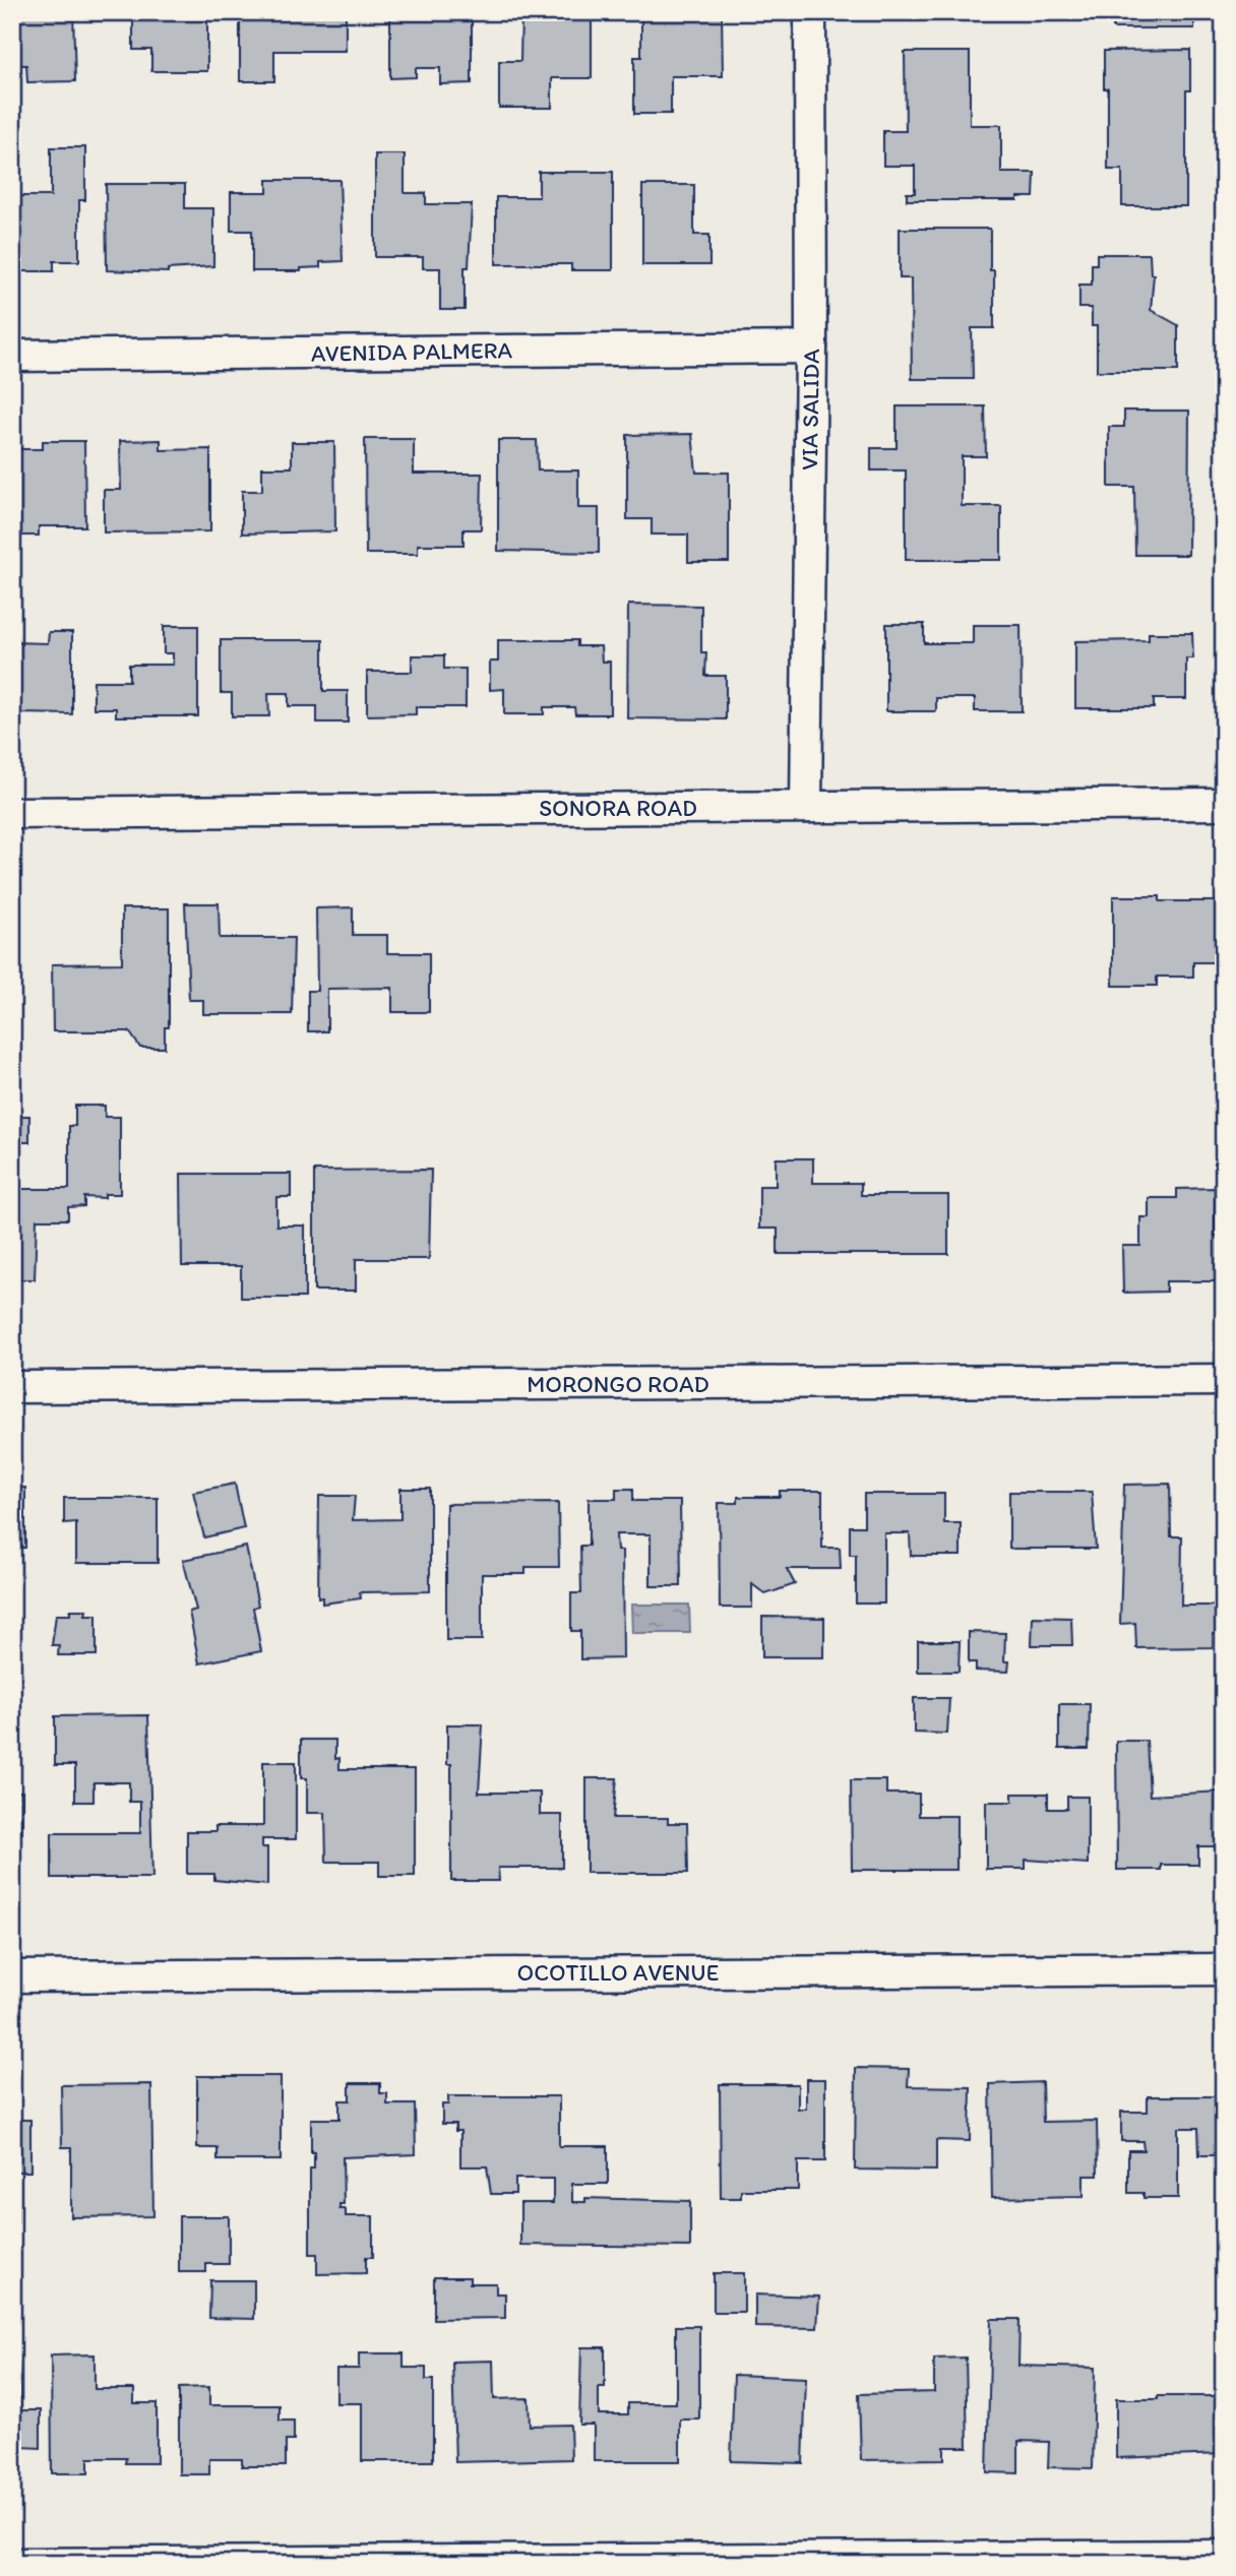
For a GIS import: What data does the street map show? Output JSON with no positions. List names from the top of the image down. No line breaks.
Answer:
{"streets":{"street":["AVENIDA PALMERA","VIA SALIDA","SONORA ROAD","MORONGO ROAD","OCOTILLO AVENUE"]},"crossings":[["AVENIDA PALMERA","VIA SALIDA"],["VIA SALIDA","SONORA ROAD"]]}
